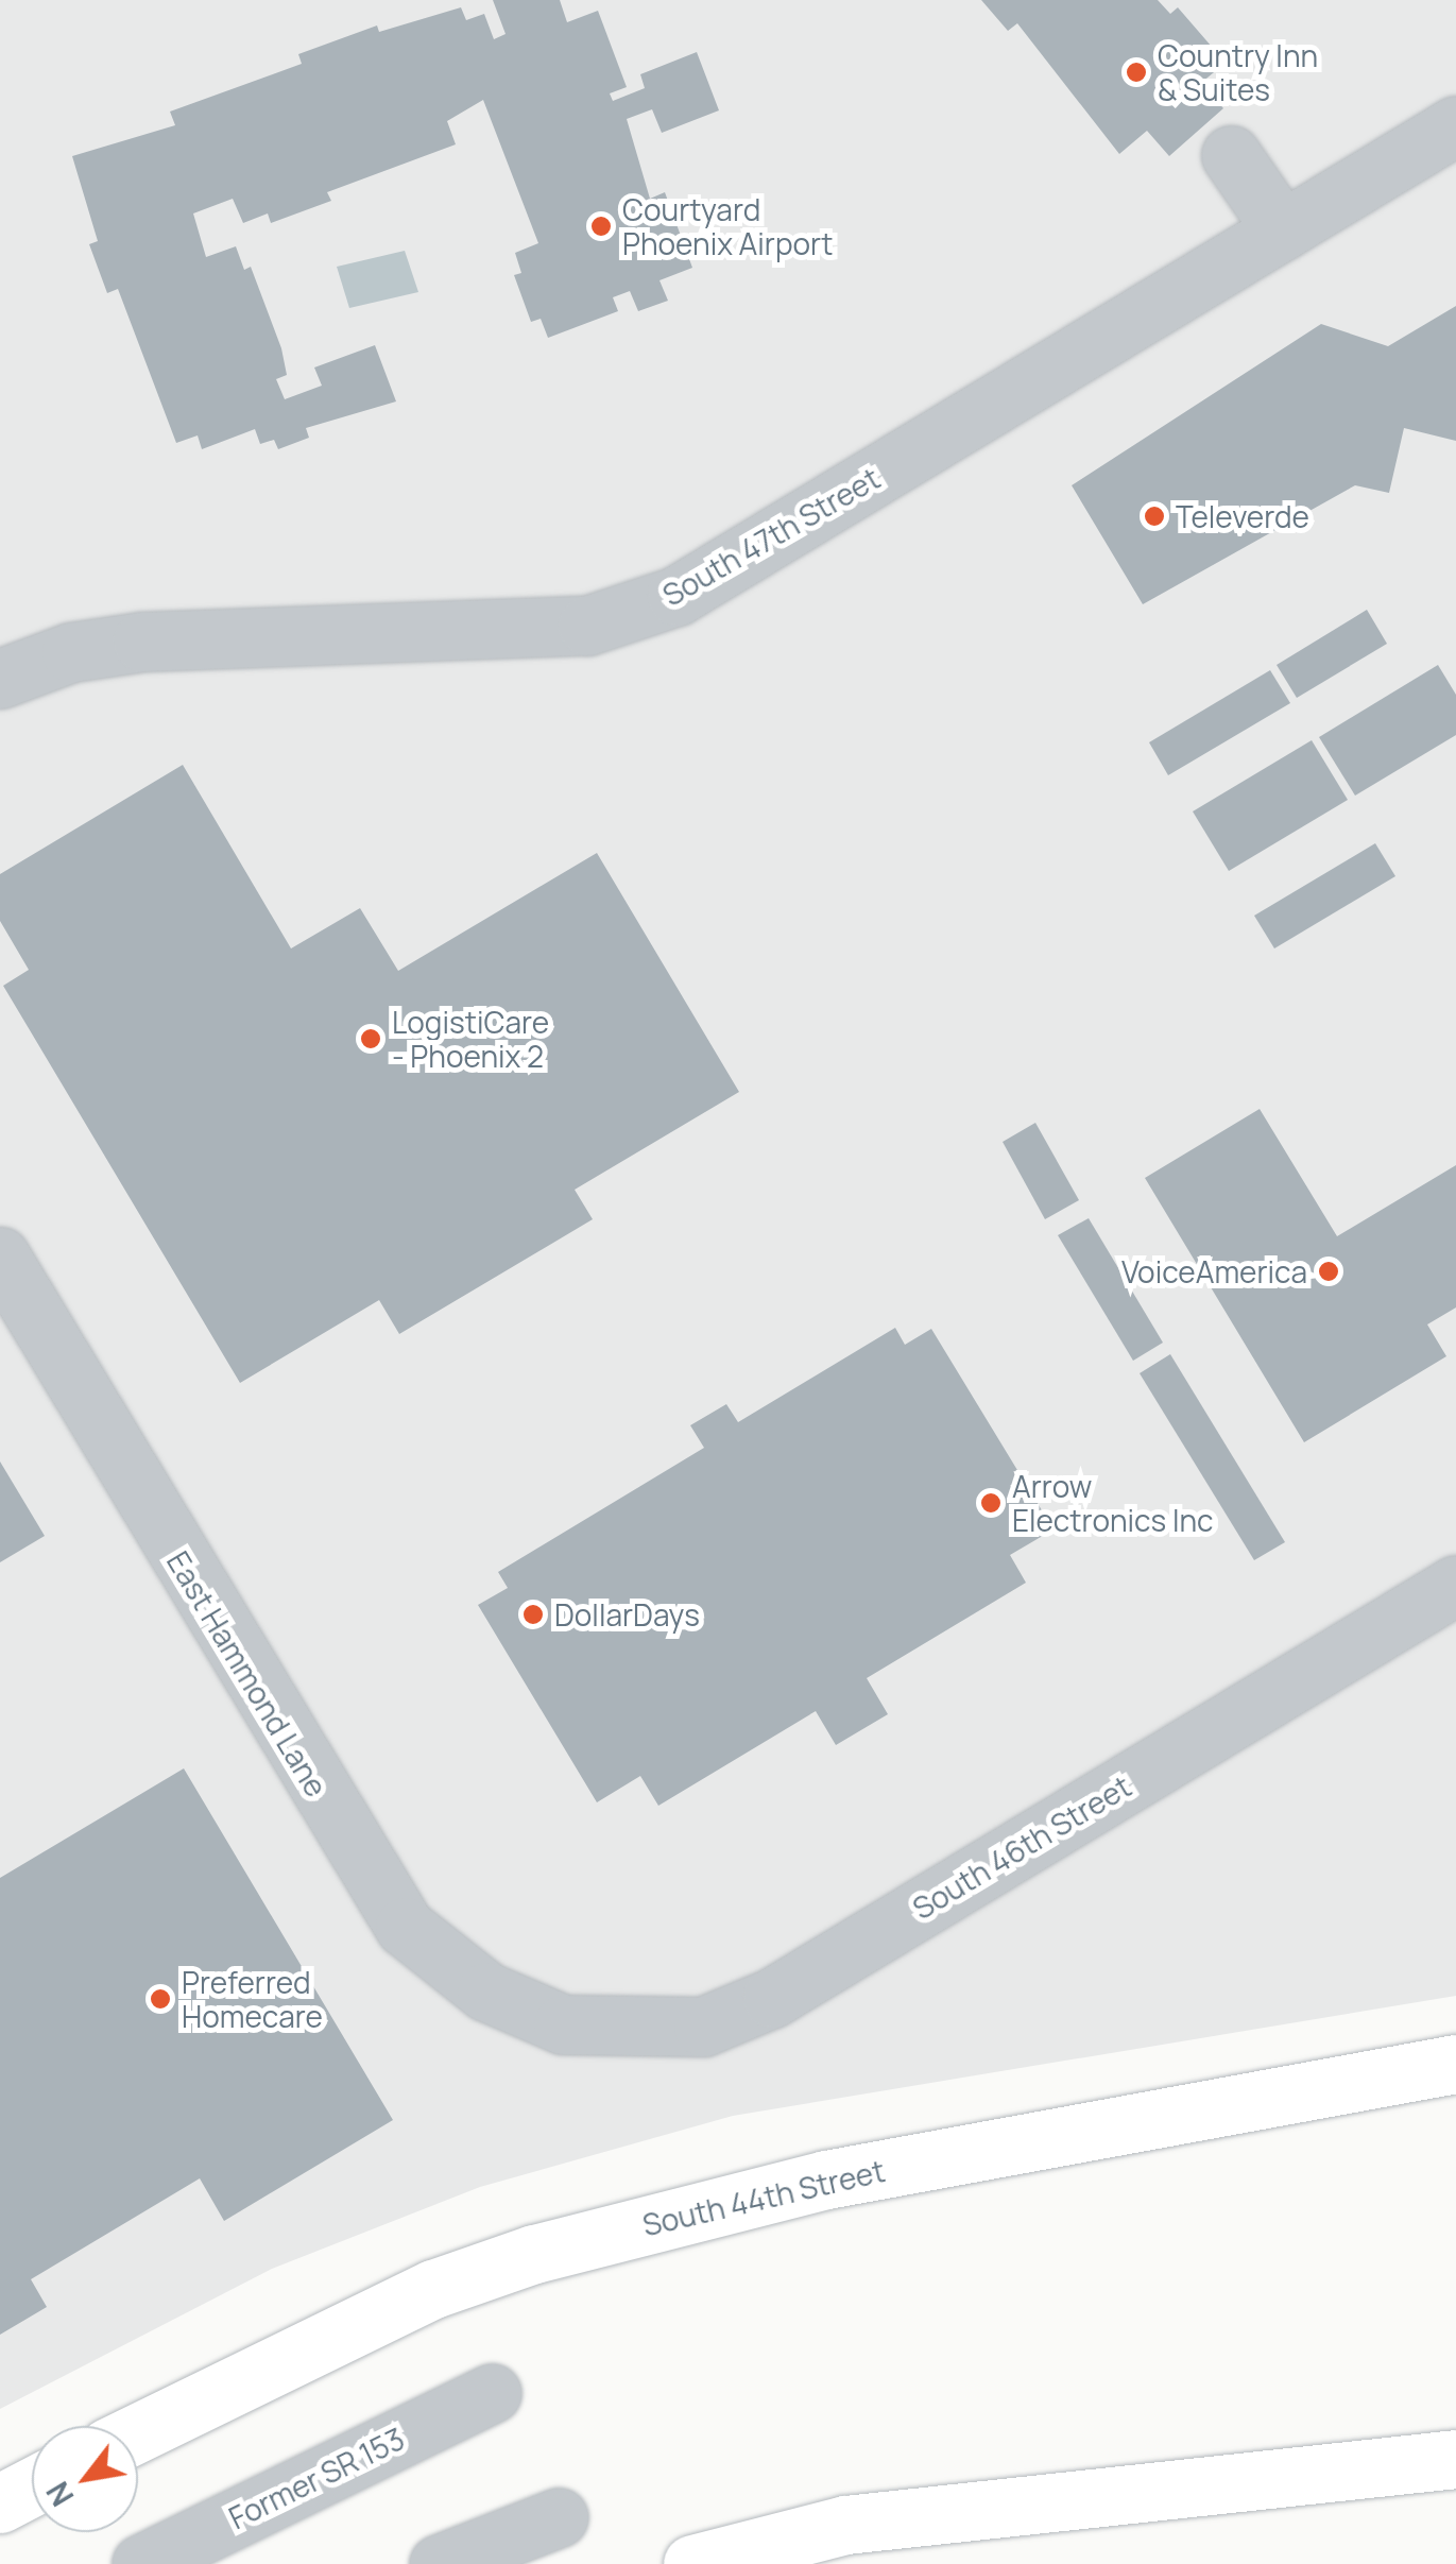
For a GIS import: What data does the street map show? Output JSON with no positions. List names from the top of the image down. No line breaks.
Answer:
{"streets":{"main road":["South 44th Street"],"street":["South 47th Street","East Hammond Lane","South 46th Street","Former SR 153"]},"crossings":[["East Hammond Lane","South 46th Street"]],"places":["Country Inn & Suites","Courtyard Phoenix Airport","Televerde","LogistiCare - Phoenix 2","VoiceAmerica","Arrow Electronics Inc","DollarDays","Preferred Homecare"],"north":"bottom left"}
